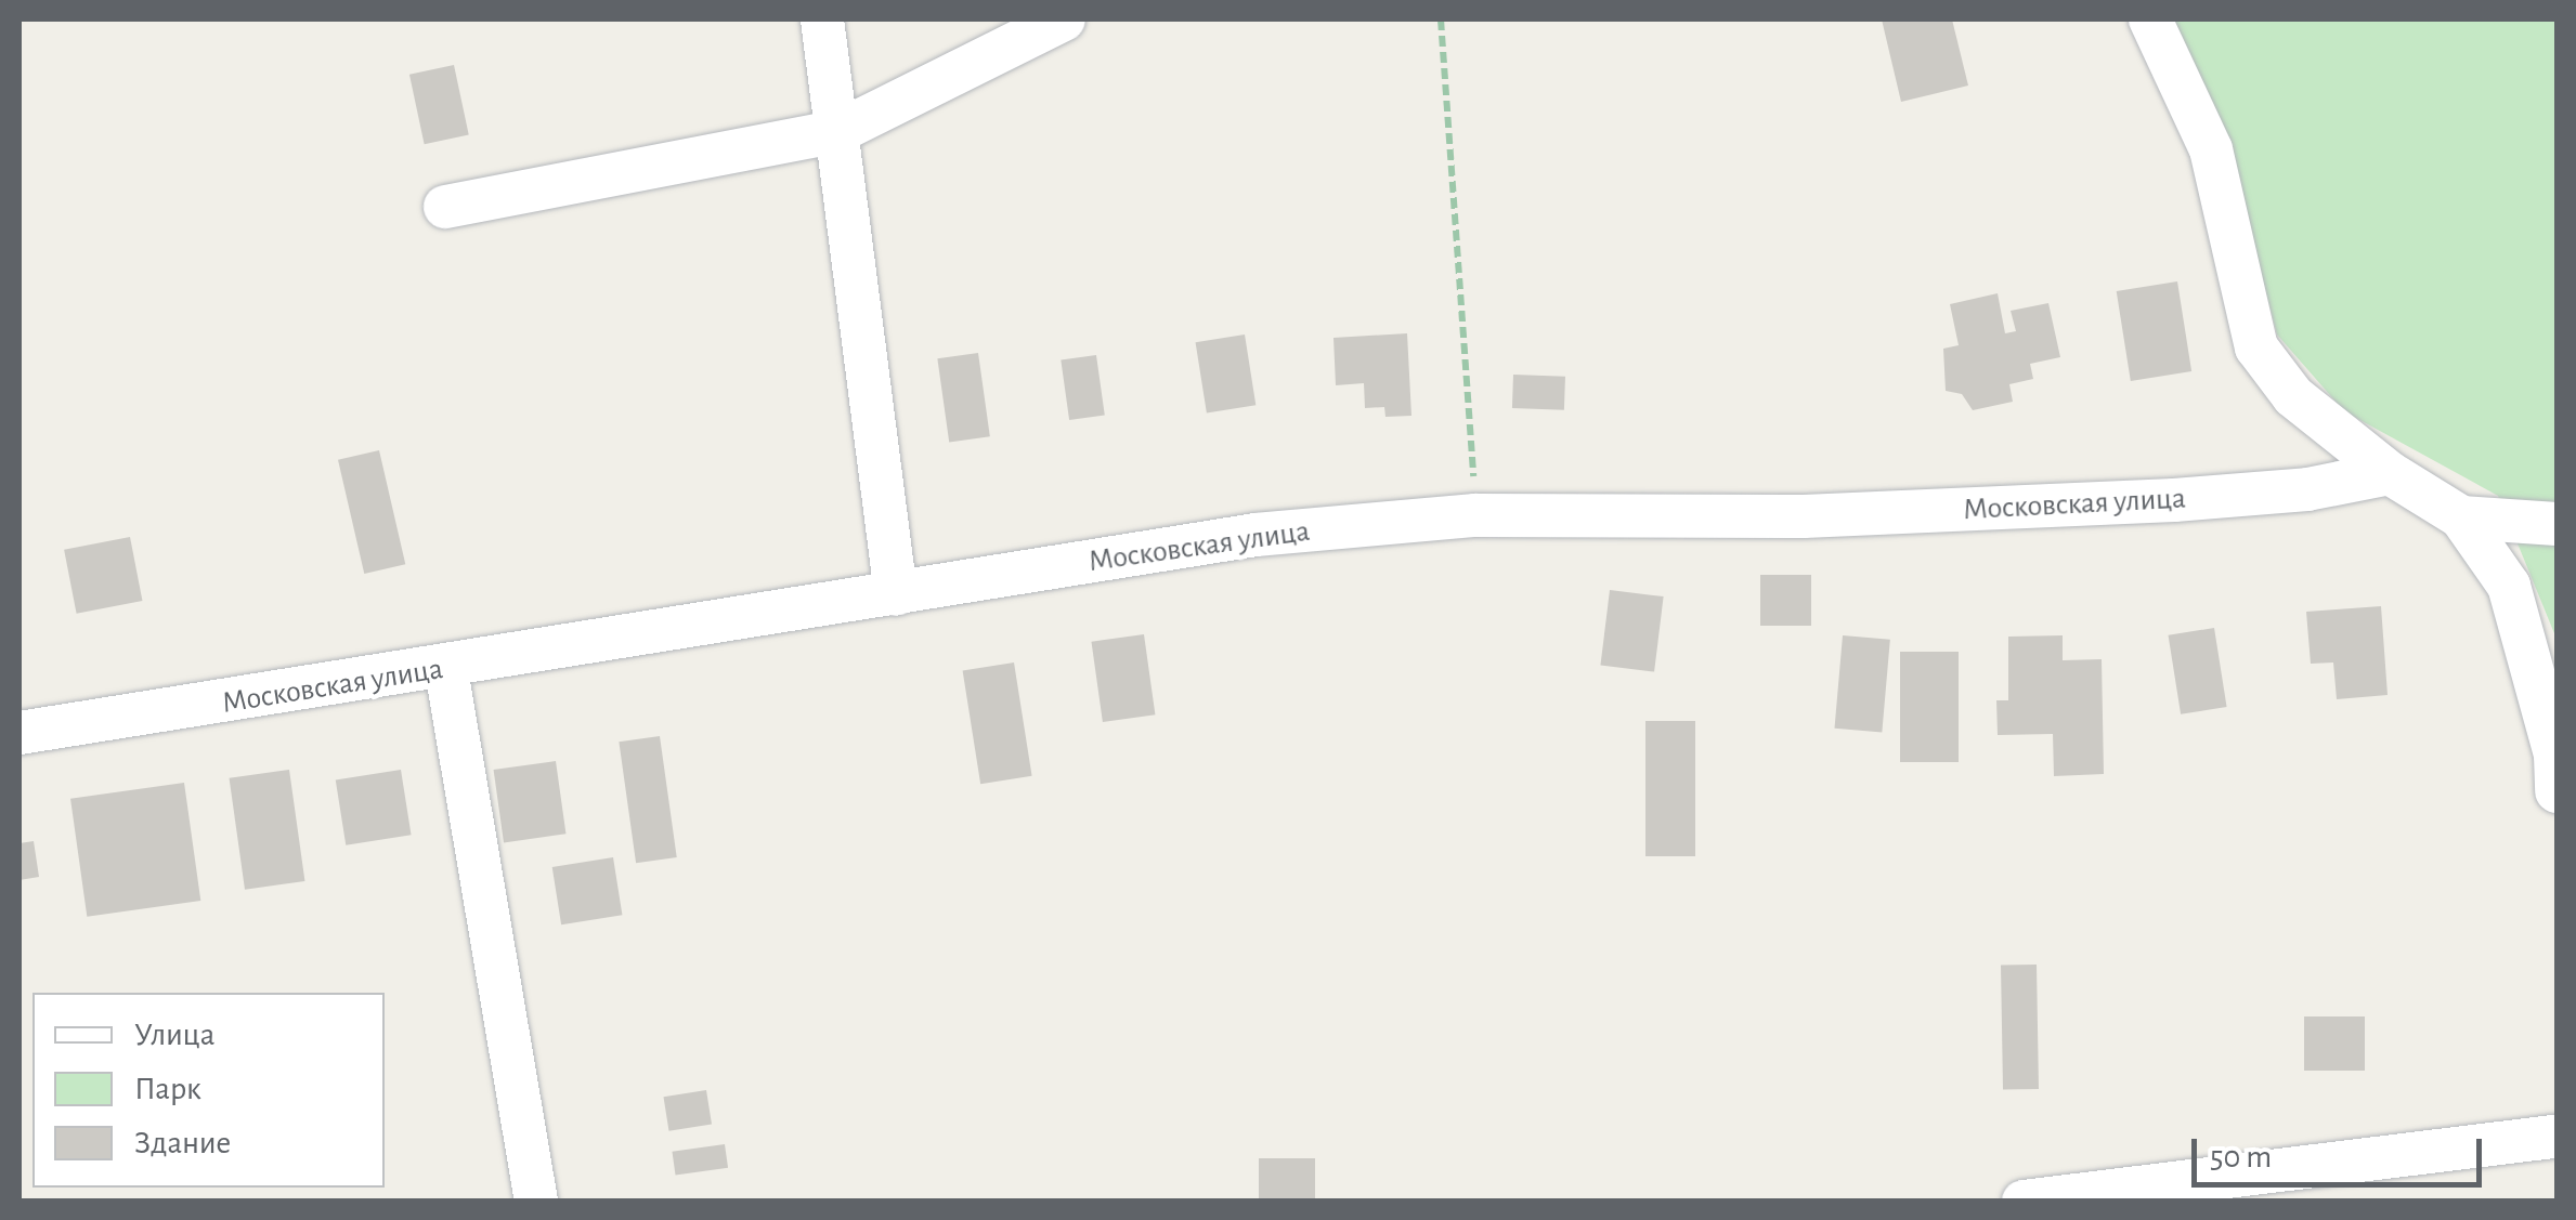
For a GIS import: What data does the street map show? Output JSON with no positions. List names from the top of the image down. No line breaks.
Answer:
{"streets":{"street":["Московская улица"]},"legend":["Улица","Парк","Здание"],"scale_bar":"50 m"}
